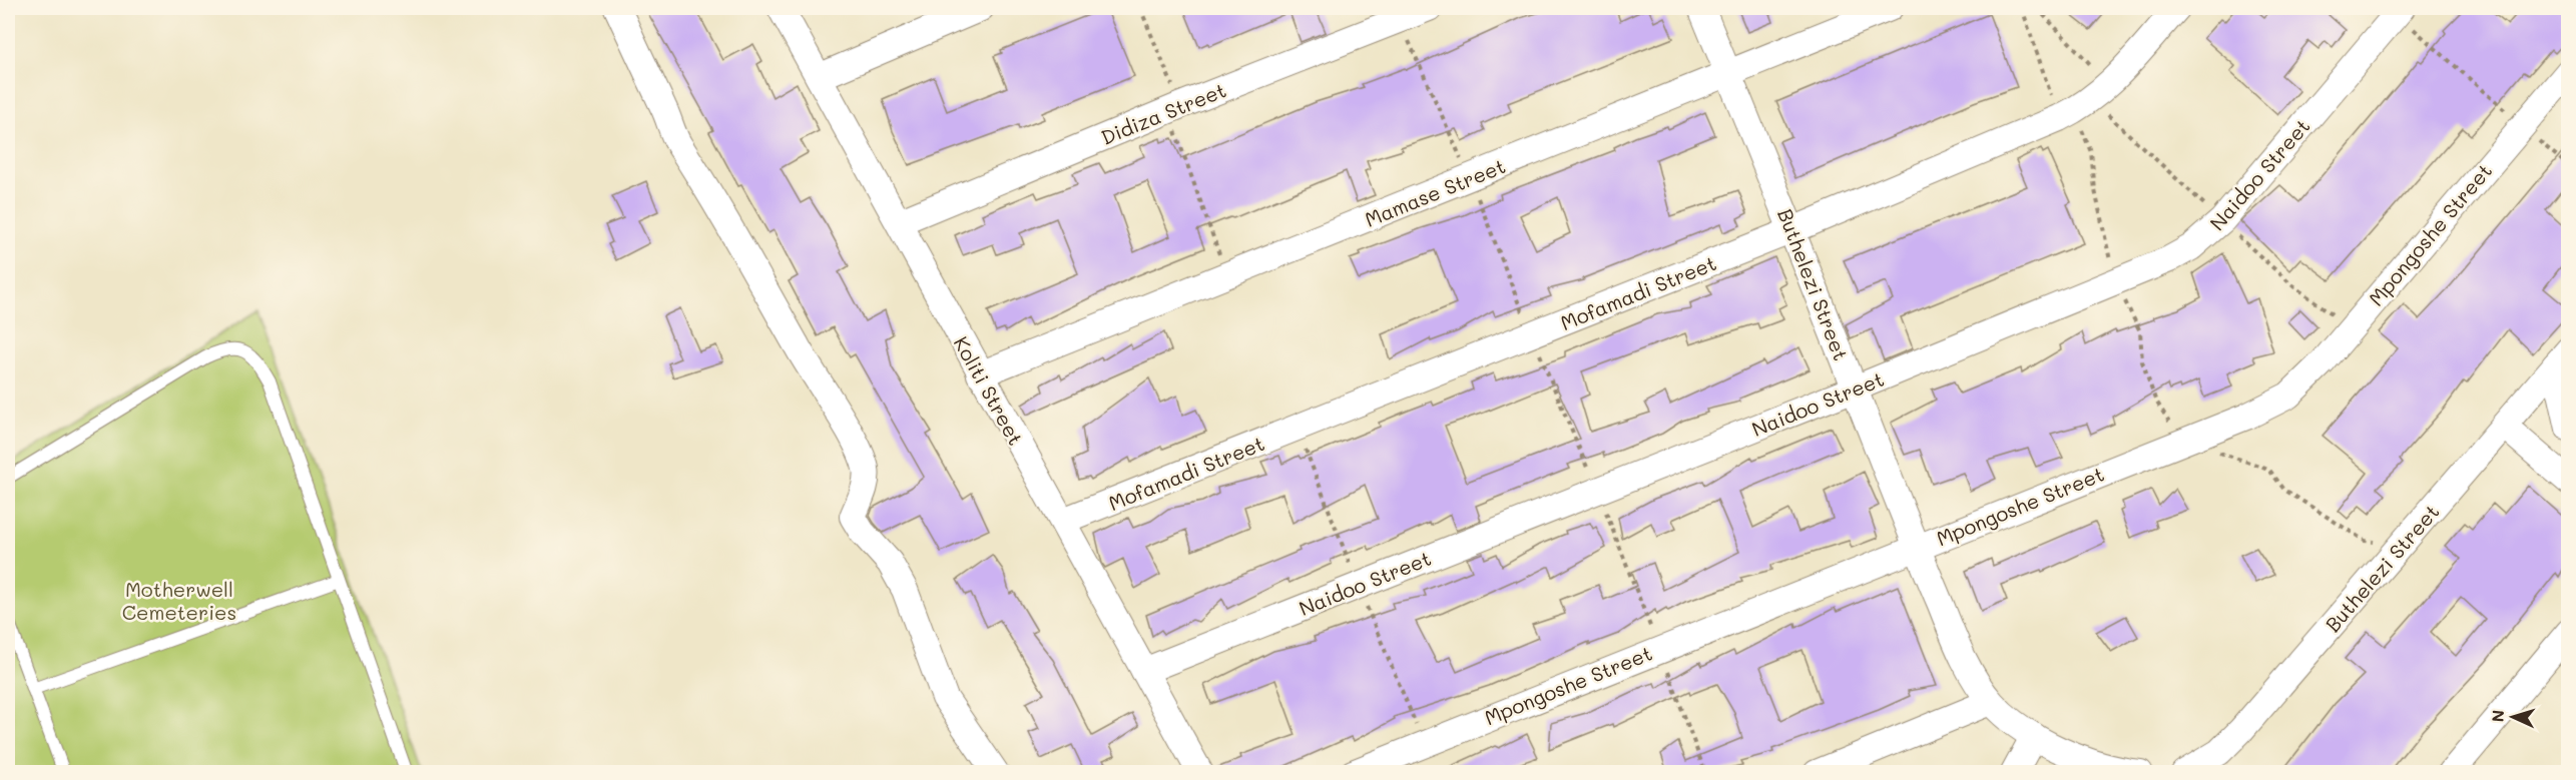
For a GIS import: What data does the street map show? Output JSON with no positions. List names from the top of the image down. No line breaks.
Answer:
{"streets":{"street":["Didiza Street","Naidoo Street","Mamase Street","Mpongoshe Street","Buthelezi Street","Mofamadi Street","Koliti Street"]},"crossings":[["Didiza Street","Koliti Street"],["Naidoo Street","Buthelezi Street"],["Naidoo Street","Koliti Street"],["Mamase Street","Buthelezi Street"],["Mamase Street","Koliti Street"],["Mpongoshe Street","Buthelezi Street"],["Buthelezi Street","Mofamadi Street"],["Mofamadi Street","Koliti Street"]],"parks":["Motherwell Cemeteries"],"north":"left"}
